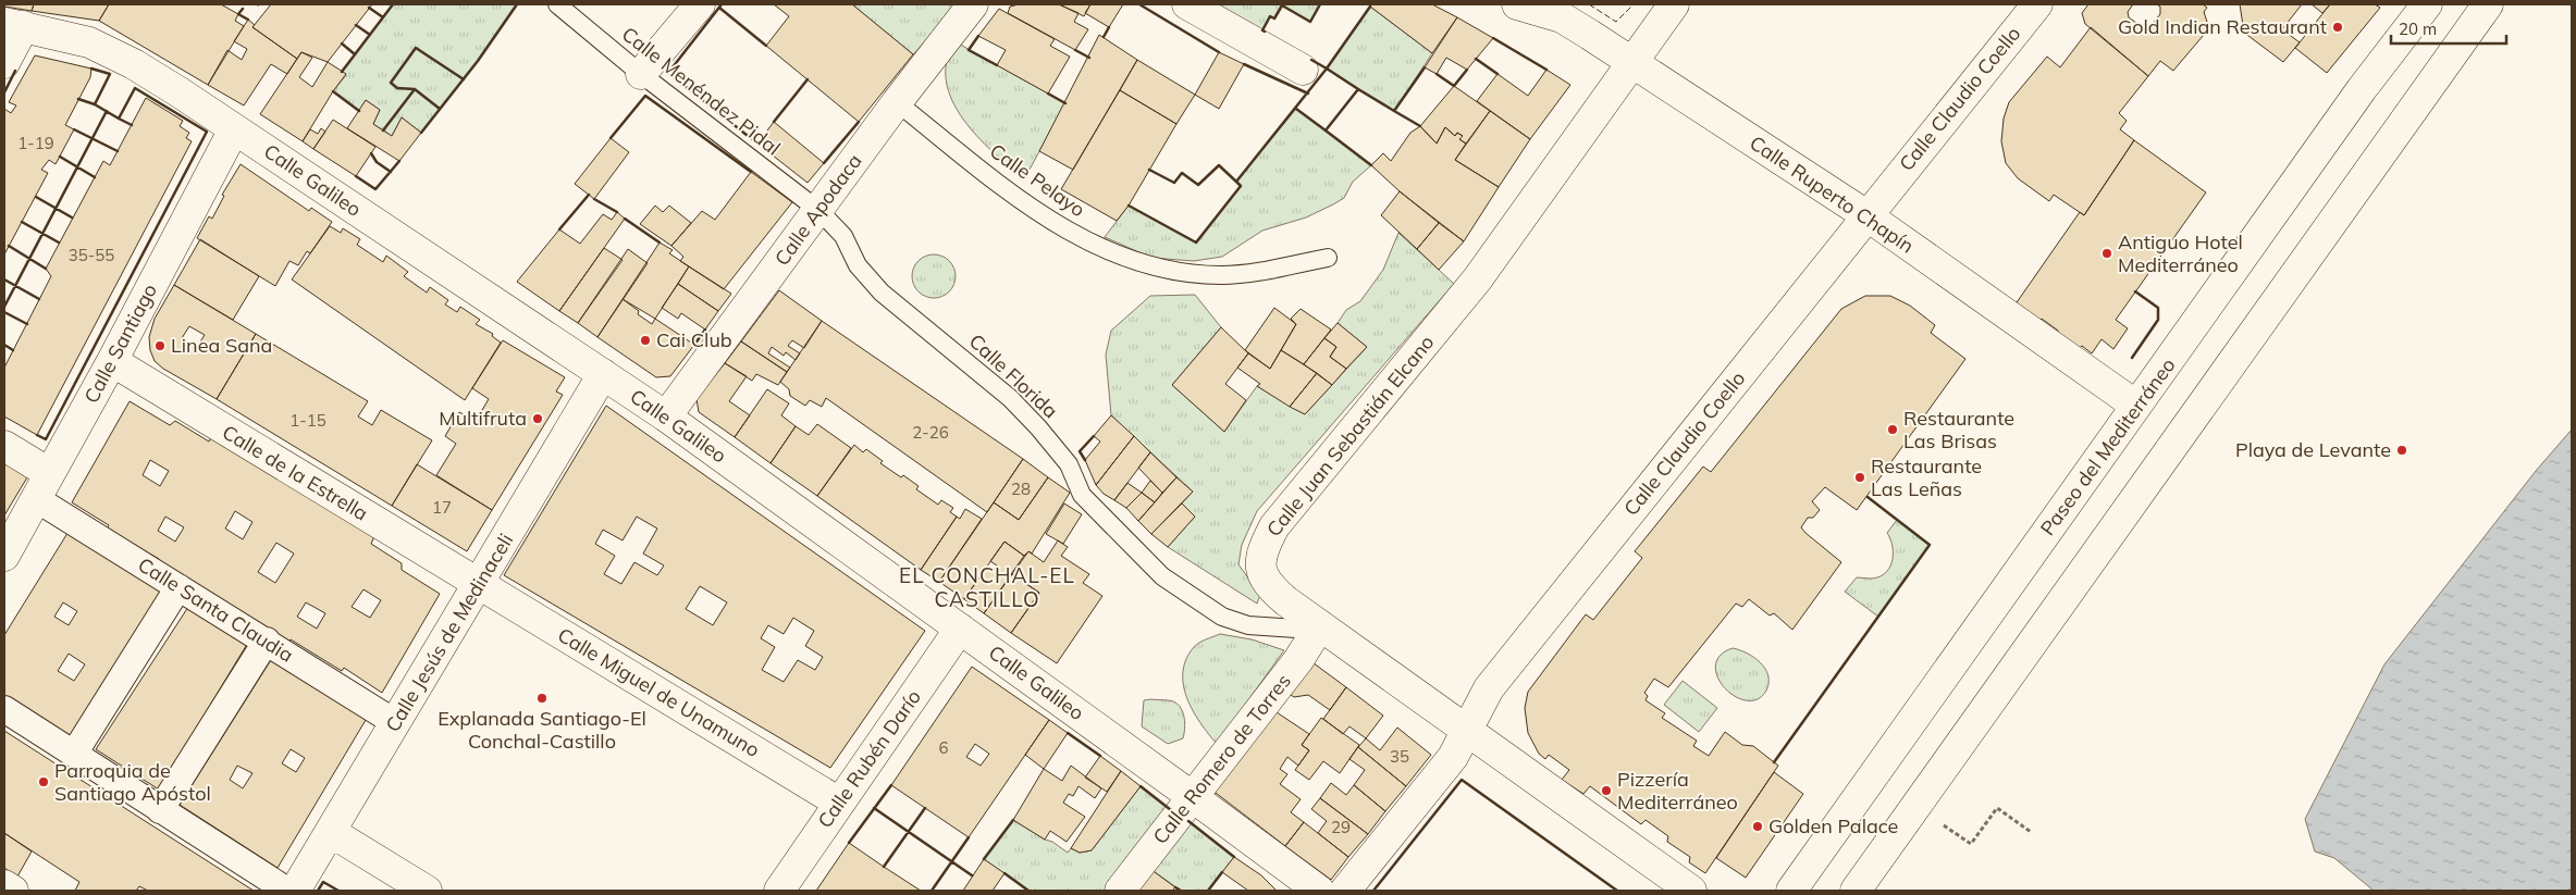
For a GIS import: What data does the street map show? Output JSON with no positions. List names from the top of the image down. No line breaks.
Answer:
{"streets":{"street":["Calle Claudio Coello","Calle Galileo","Calle Ruperto Chapín","Calle Apodaca","Calle Santiago","Calle Juan Sebastián Elcano","Paseo del Mediterráneo","Calle de la Estrella","Calle Santa Claudia","Calle Jesús de Medinaceli","Calle Miguel de Unamuno","Calle Rubén Darío","Calle Romero de Torres"],"lane":["Calle Menéndez Pidal","Calle Pelayo","Calle Florida"]},"crossings":[["Calle Menéndez Pidal","Calle Apodaca"],["Calle Menéndez Pidal","Calle Florida"],["Calle Claudio Coello","Calle Ruperto Chapín"],["Calle Claudio Coello","Calle Juan Sebastián Elcano"],["Calle Galileo","Calle Apodaca"],["Calle Galileo","Calle Santiago"],["Calle Galileo","Calle Jesús de Medinaceli"],["Calle Galileo","Calle Rubén Darío"],["Calle Galileo","Calle Romero de Torres"],["Calle Pelayo","Calle Apodaca"],["Calle Ruperto Chapín","Calle Juan Sebastián Elcano"],["Calle Ruperto Chapín","Paseo del Mediterráneo"],["Calle Apodaca","Calle Florida"],["Calle Santiago","Calle de la Estrella"],["Calle Santiago","Calle Santa Claudia"],["Calle Florida","Calle Juan Sebastián Elcano"],["Calle Florida","Calle Romero de Torres"],["Calle Juan Sebastián Elcano","Calle Romero de Torres"],["Calle de la Estrella","Calle Jesús de Medinaceli"],["Calle de la Estrella","Calle Miguel de Unamuno"],["Calle Santa Claudia","Calle Jesús de Medinaceli"],["Calle Jesús de Medinaceli","Calle Miguel de Unamuno"],["Calle Miguel de Unamuno","Calle Rubén Darío"]],"districts":["EL CONCHAL-EL CASTILLO"],"places":["Gold Indian Restaurant","Antiguo Hotel Mediterráneo","Cai Club","Linea Sana","Multifruta","Restaurante Las Brisas","Playa de Levante","Restaurante Las Leñas","Explanada Santiago-El Conchal-Castillo","Parroquia de Santiago Apóstol","Pizzería Mediterráneo","Golden Palace"],"house_numbers":["1-19","35-55","1-15","2-26","28","17","6","35","29"],"scale_bar":"20 m"}
